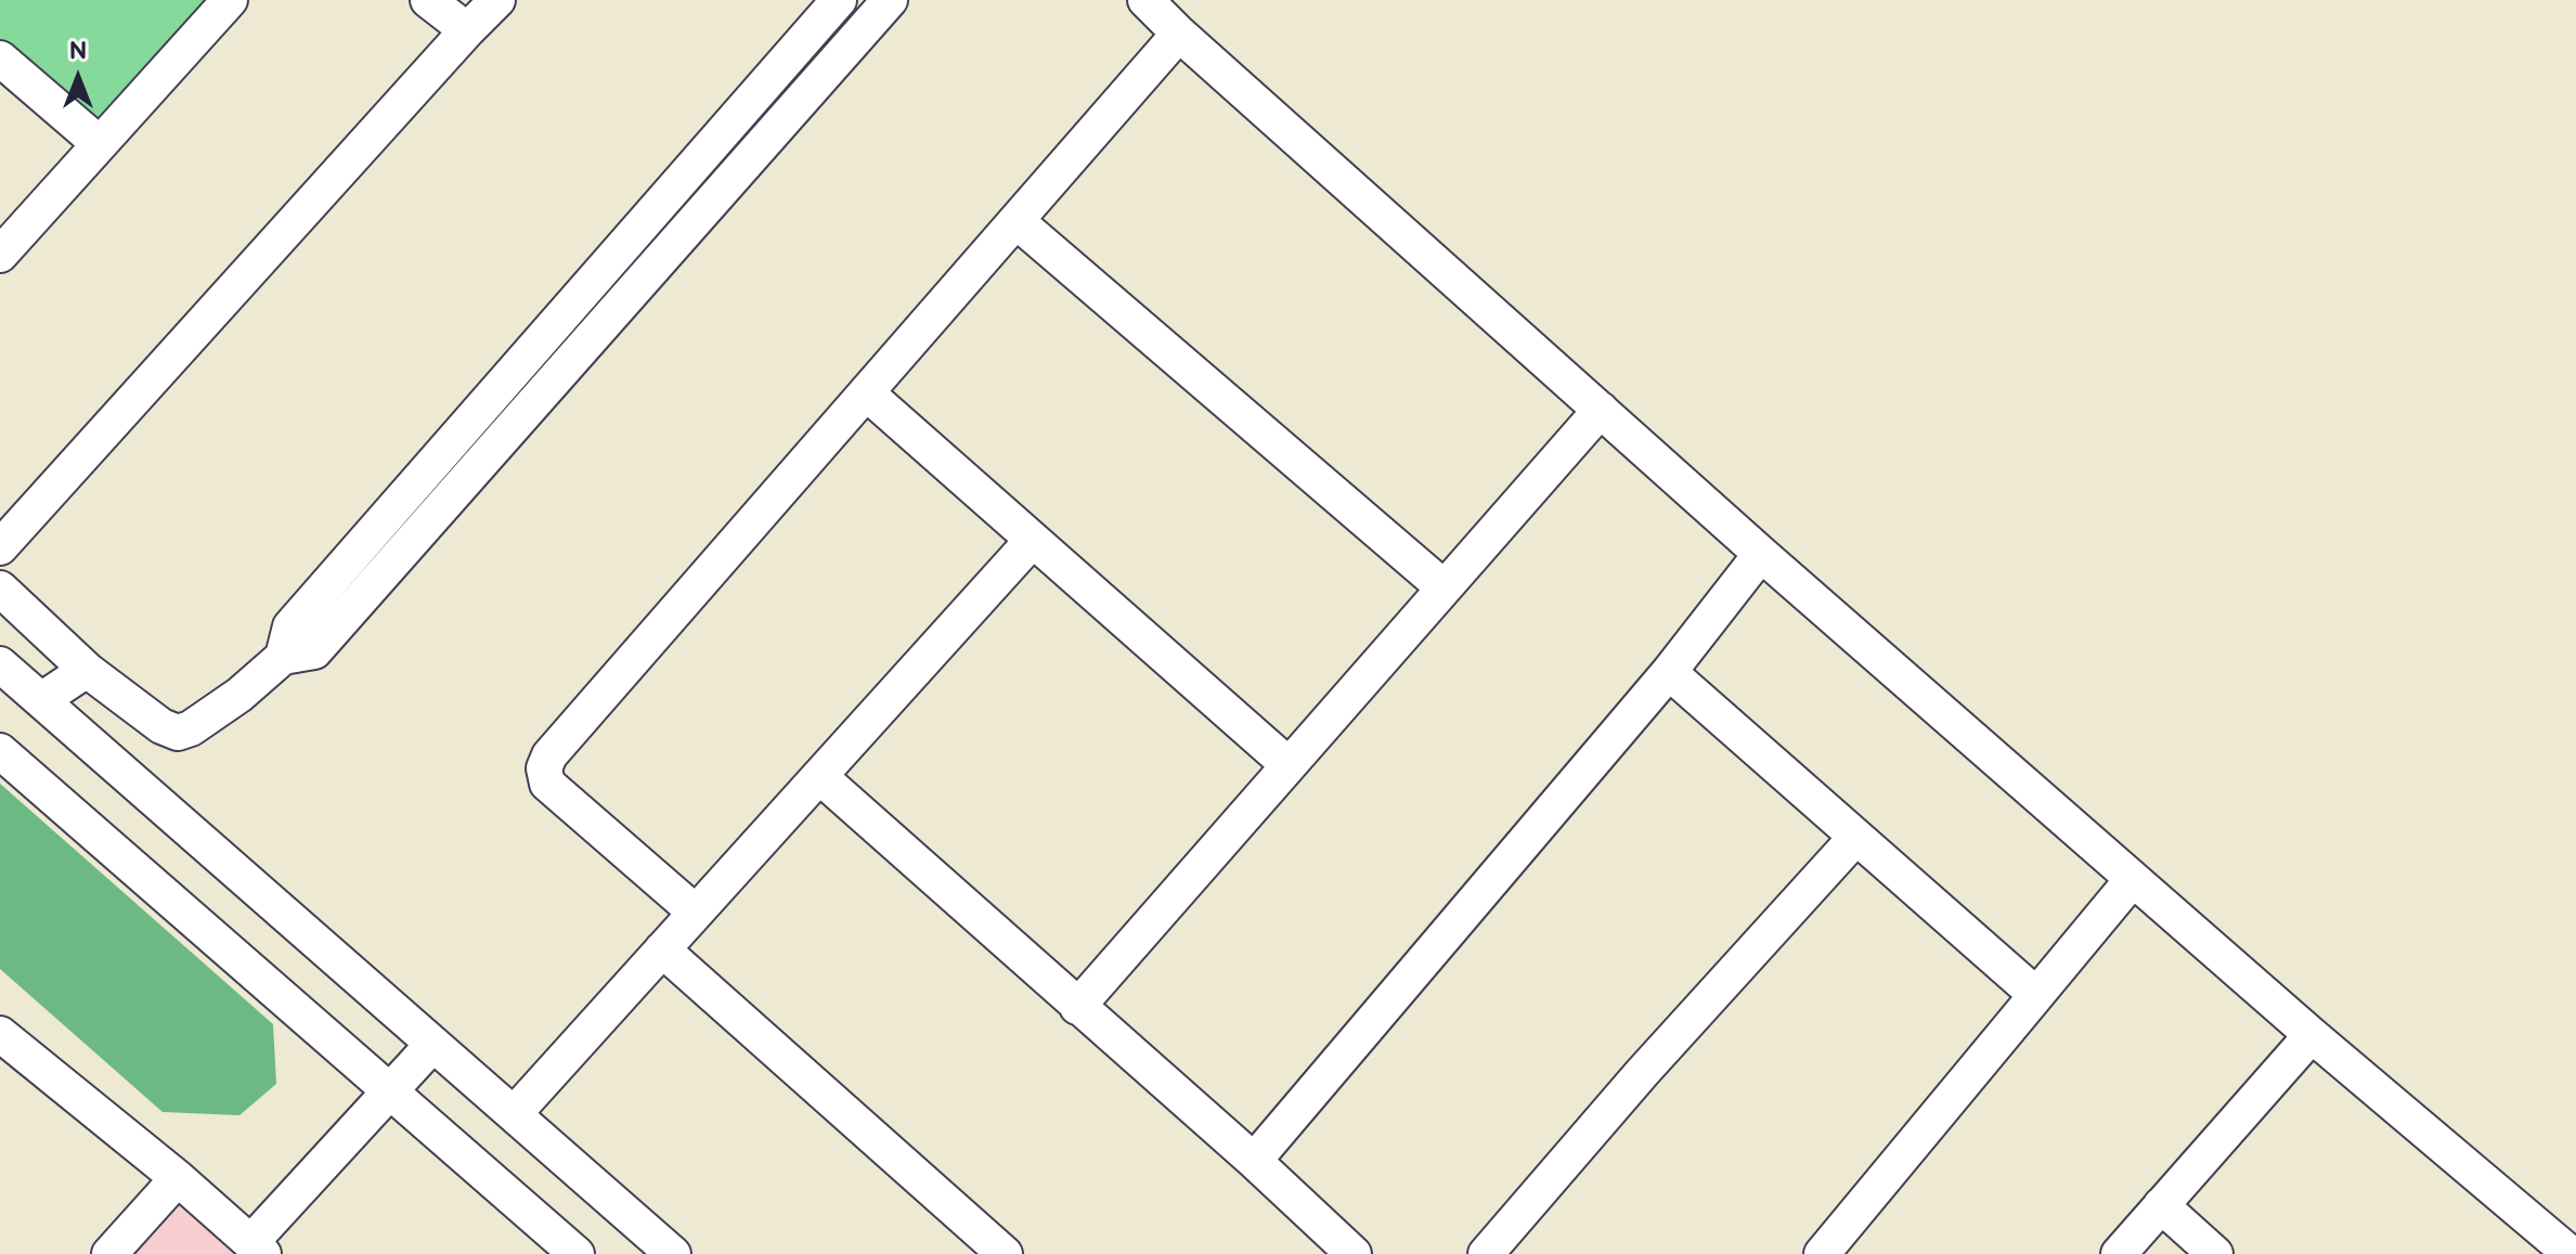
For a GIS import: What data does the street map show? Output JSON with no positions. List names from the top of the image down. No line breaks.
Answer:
{"north":"top"}
